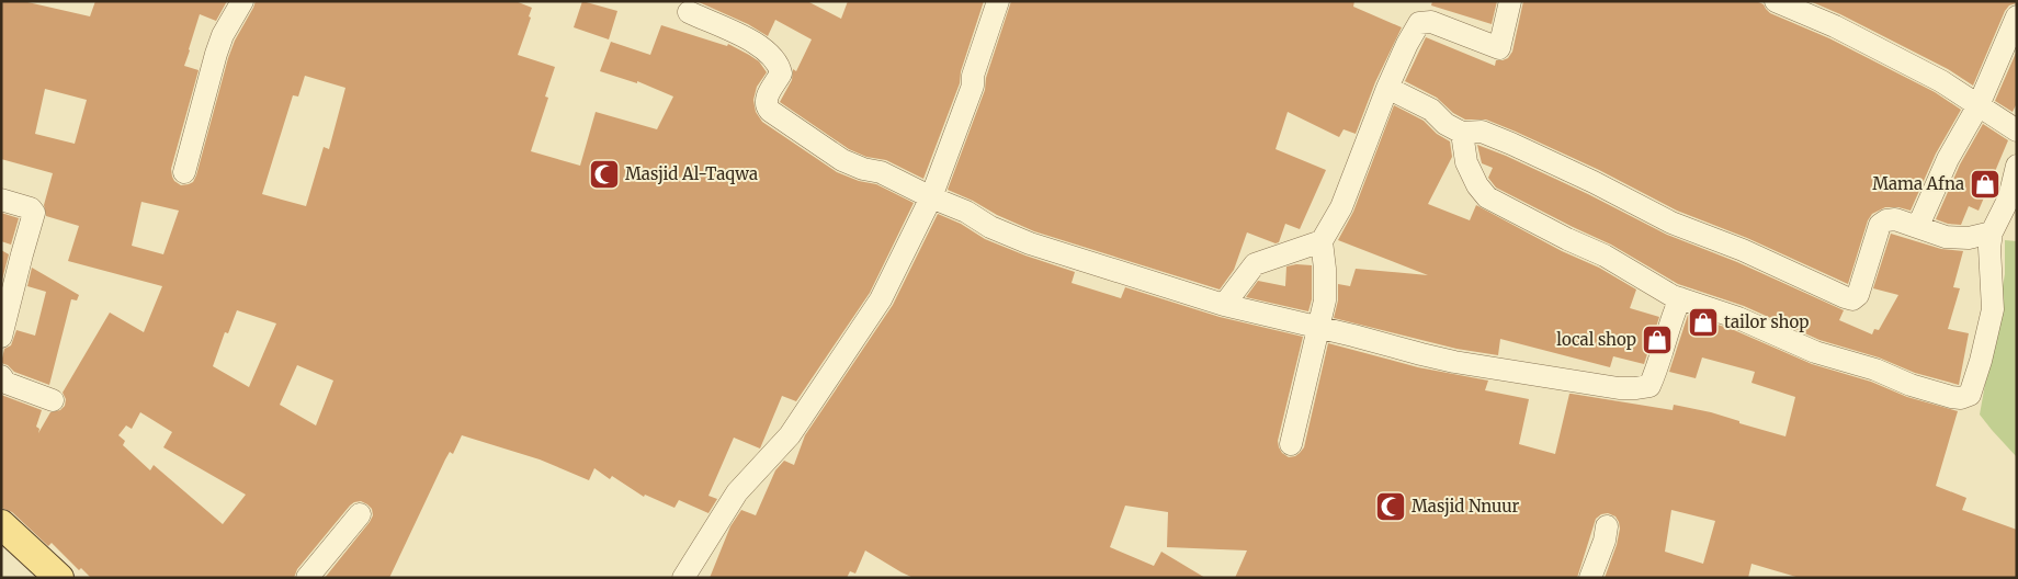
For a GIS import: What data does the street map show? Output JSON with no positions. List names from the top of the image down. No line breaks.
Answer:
{"places":{"mosque":["Masjid Al-Taqwa","Masjid Nnuur"],"shop":["Mama Afna","tailor shop","local shop"]}}
